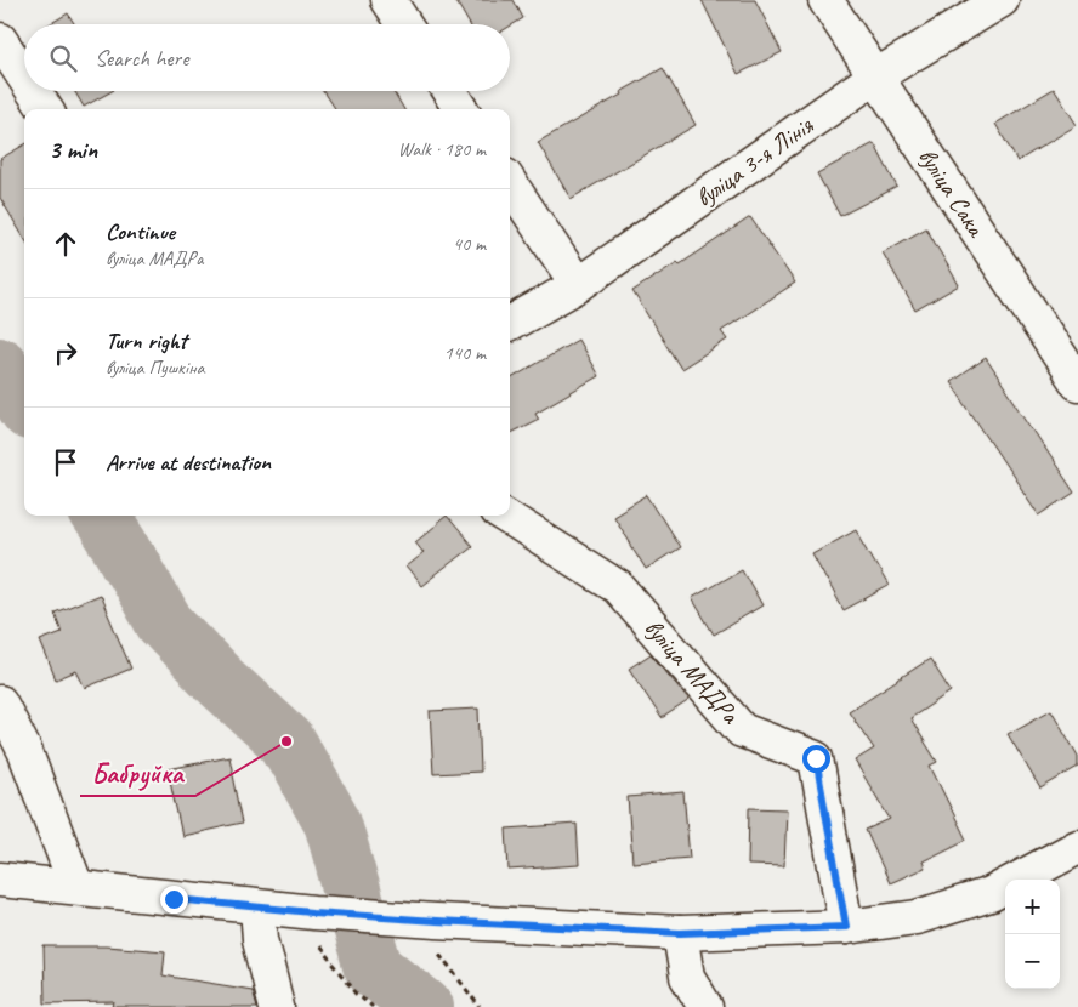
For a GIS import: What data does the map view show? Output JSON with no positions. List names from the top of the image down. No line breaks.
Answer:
{"streets":{"street":["вуліца 3-я Лінія","вуліца Сака","вуліца МАДРа"]},"crossings":[["вуліца 3-я Лінія","вуліца Сака"]],"places":["Бабруйка"],"page":{"search":"Search here","heading":["3 min","Walk · 180 m"],"list":[["Continue","вуліца МАДРа","40 m"],["Turn right","вуліца Пушкіна","140 m"],"Arrive at destination"],"map_buttons":["+","−"]}}
